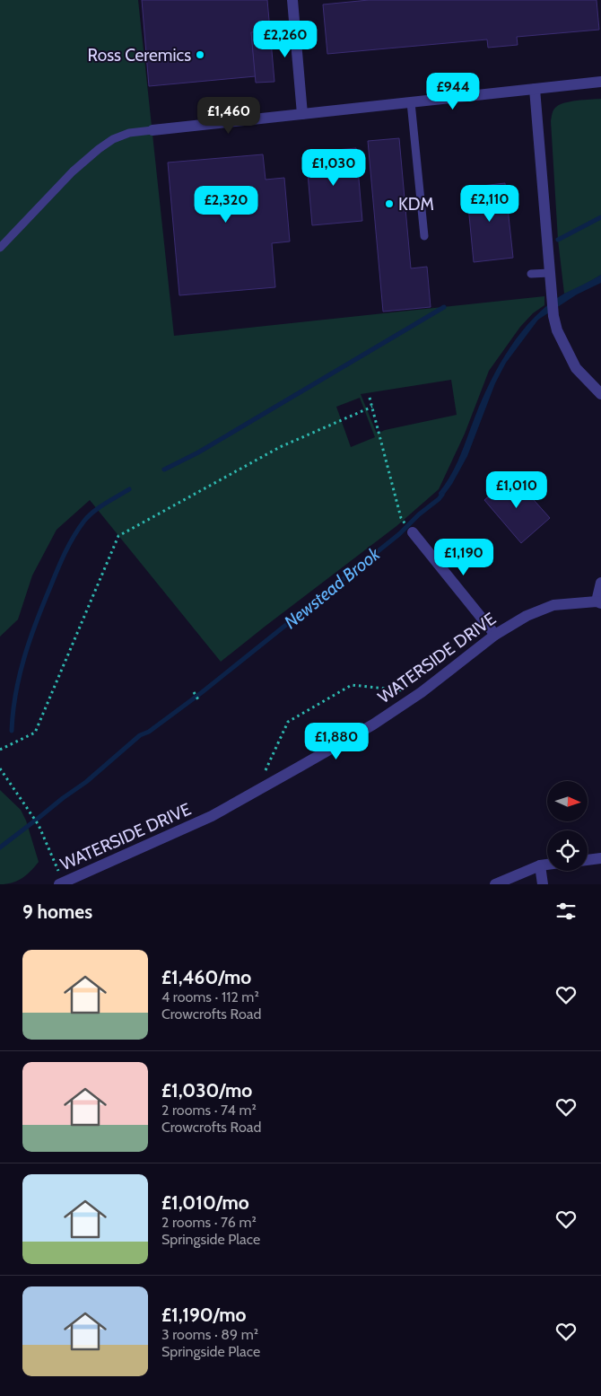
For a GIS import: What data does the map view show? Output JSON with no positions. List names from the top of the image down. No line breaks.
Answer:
{"streets":{"street":["WATERSIDE DRIVE"]},"water":["Newstead Brook"],"places":["Ross Ceremics","KDM"],"north":"right","page":{"price":["£2,260","£944","£1,460","£1,030","£2,110","£2,320","£1,010","£1,190","£1,880"],"heading":"9 homes","list":[{"name":"£1,460/mo","note":"4 rooms · 112 m² · Crowcrofts Road"},{"name":"£1,030/mo","note":"2 rooms · 74 m² · Crowcrofts Road"},{"name":"£1,010/mo","note":"2 rooms · 76 m² · Springside Place"},{"name":"£1,190/mo","note":"3 rooms · 89 m² · Springside Place"}]}}
